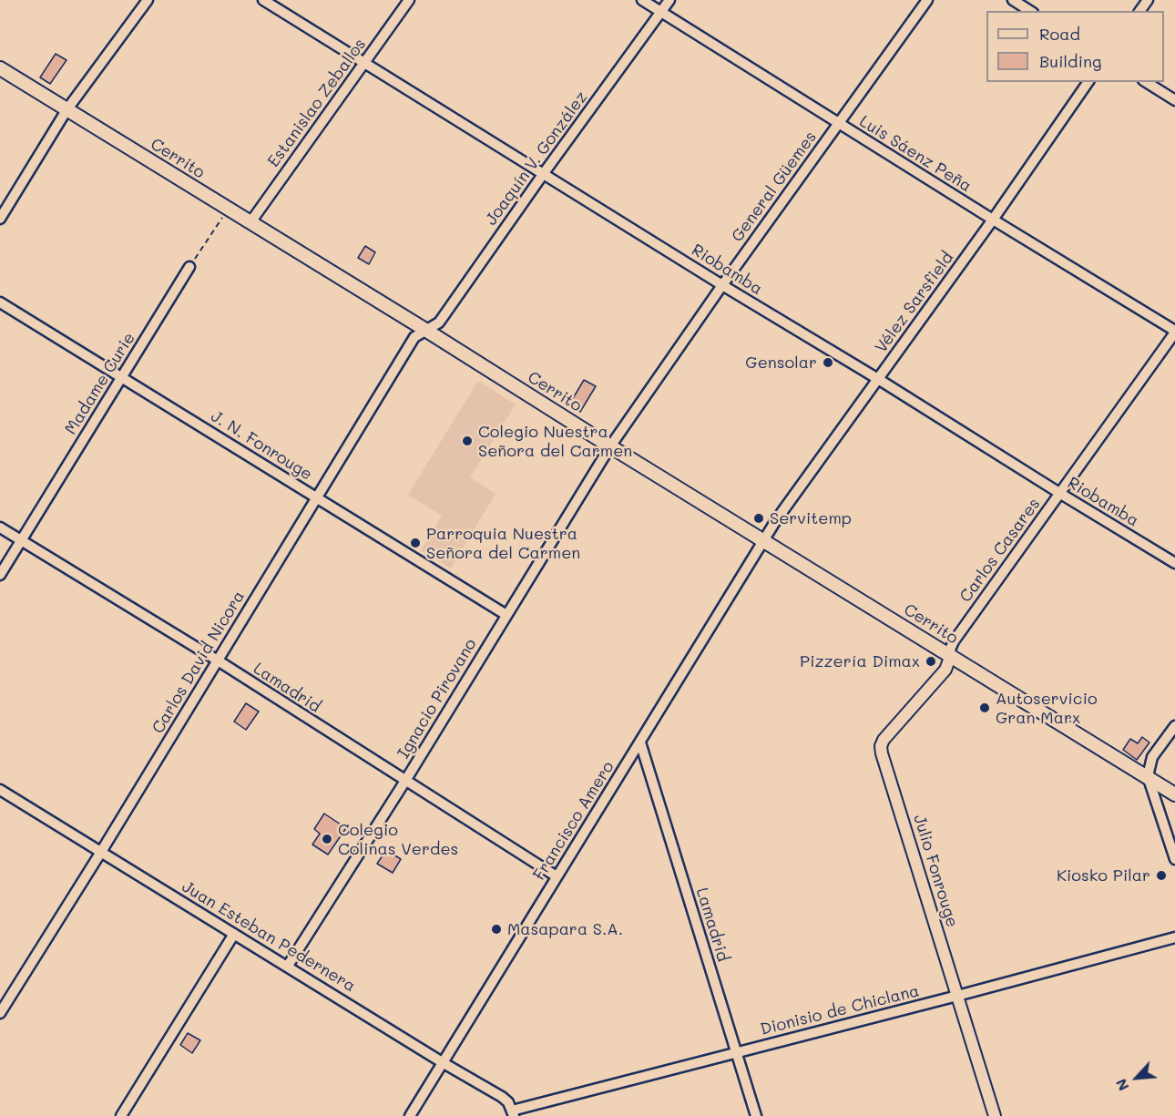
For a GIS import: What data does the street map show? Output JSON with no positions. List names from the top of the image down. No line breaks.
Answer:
{"streets":{"main road":["Cerrito"],"street":["Estanislao Zeballos","Luis Sáenz Peña","Joaquín V. González","General Güemes","Riobamba","Vélez Sarsfield","Madame Curie","J. N. Fonrouge","Carlos Casares","Carlos David Nicora","Lamadrid","Ignacio Pirovano","Francisco Amero","Julio Fonrouge","Juan Esteban Pedernera","Dionisio de Chiclana"]},"crossings":[["Estanislao Zeballos","Cerrito"],["Estanislao Zeballos","Riobamba"],["Luis Sáenz Peña","Joaquín V. González"],["Luis Sáenz Peña","General Güemes"],["Luis Sáenz Peña","Vélez Sarsfield"],["Luis Sáenz Peña","Carlos Casares"],["Cerrito","Joaquín V. González"],["Cerrito","General Güemes"],["Cerrito","Vélez Sarsfield"],["Cerrito","Carlos Casares"],["Cerrito","Carlos David Nicora"],["Cerrito","Ignacio Pirovano"],["Cerrito","Francisco Amero"],["Cerrito","Julio Fonrouge"],["Joaquín V. González","Riobamba"],["Joaquín V. González","Carlos David Nicora"],["General Güemes","Riobamba"],["General Güemes","Ignacio Pirovano"],["Riobamba","Vélez Sarsfield"],["Riobamba","Carlos Casares"],["Vélez Sarsfield","Francisco Amero"],["Madame Curie","J. N. Fonrouge"],["Madame Curie","Lamadrid"],["J. N. Fonrouge","Carlos David Nicora"],["J. N. Fonrouge","Ignacio Pirovano"],["Carlos Casares","Julio Fonrouge"],["Carlos David Nicora","Lamadrid"],["Carlos David Nicora","Juan Esteban Pedernera"],["Lamadrid","Ignacio Pirovano"],["Lamadrid","Francisco Amero"],["Lamadrid","Dionisio de Chiclana"],["Ignacio Pirovano","Juan Esteban Pedernera"],["Francisco Amero","Juan Esteban Pedernera"],["Julio Fonrouge","Dionisio de Chiclana"],["Juan Esteban Pedernera","Dionisio de Chiclana"]],"places":["Gensolar","Colegio Nuestra Señora del Carmen","Servitemp","Parroquia Nuestra Señora del Carmen","Pizzería Dimax","Autoservicio Gran Marx","Colegio Colinas Verdes","Kiosko Pilar","Masapara S.A."],"legend":["Road","Building"],"north":"bottom left"}
